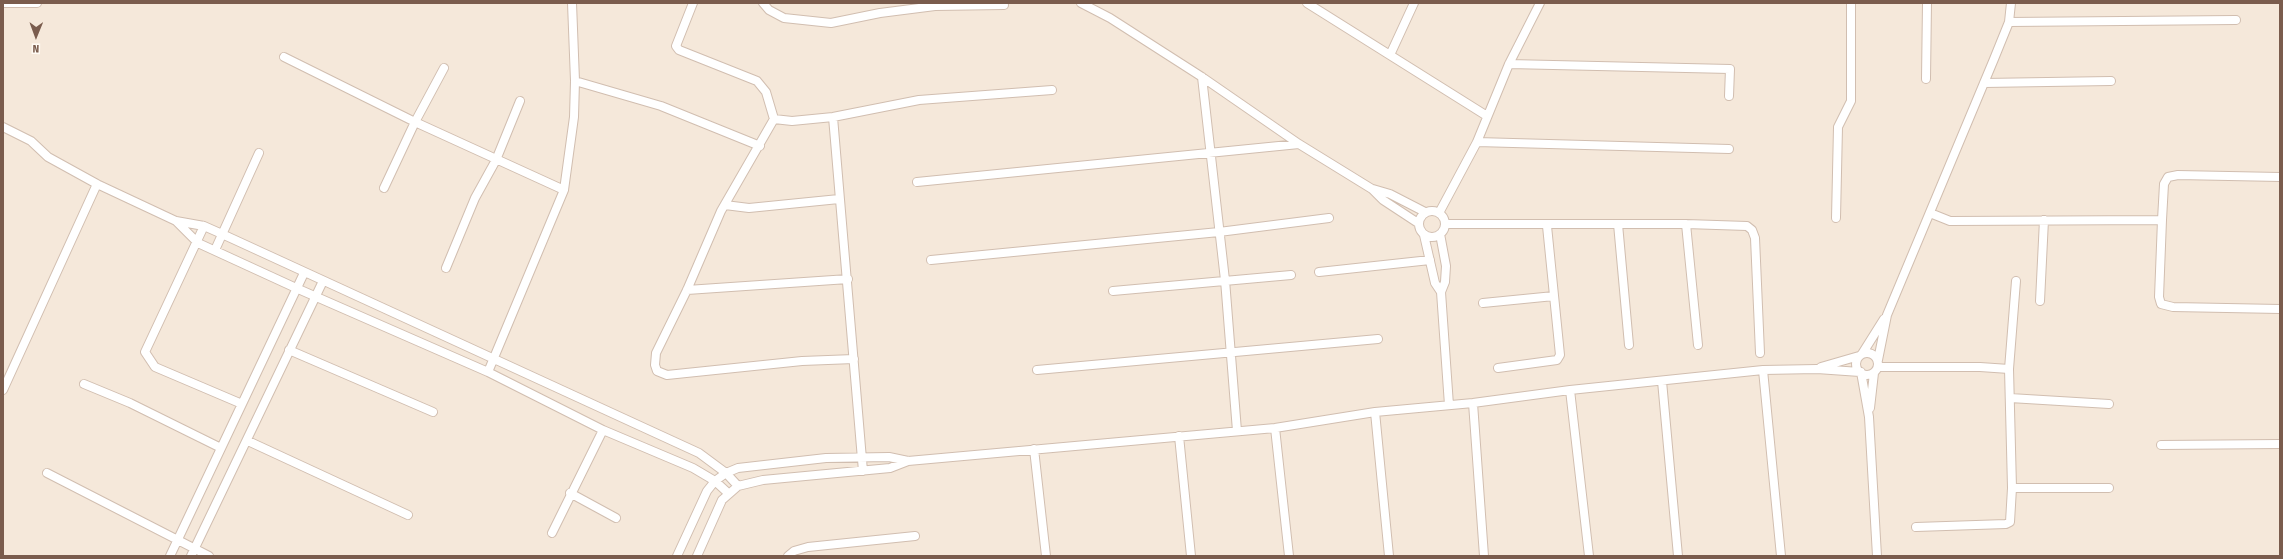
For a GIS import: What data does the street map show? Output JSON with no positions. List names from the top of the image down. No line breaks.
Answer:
{"north":"bottom"}
